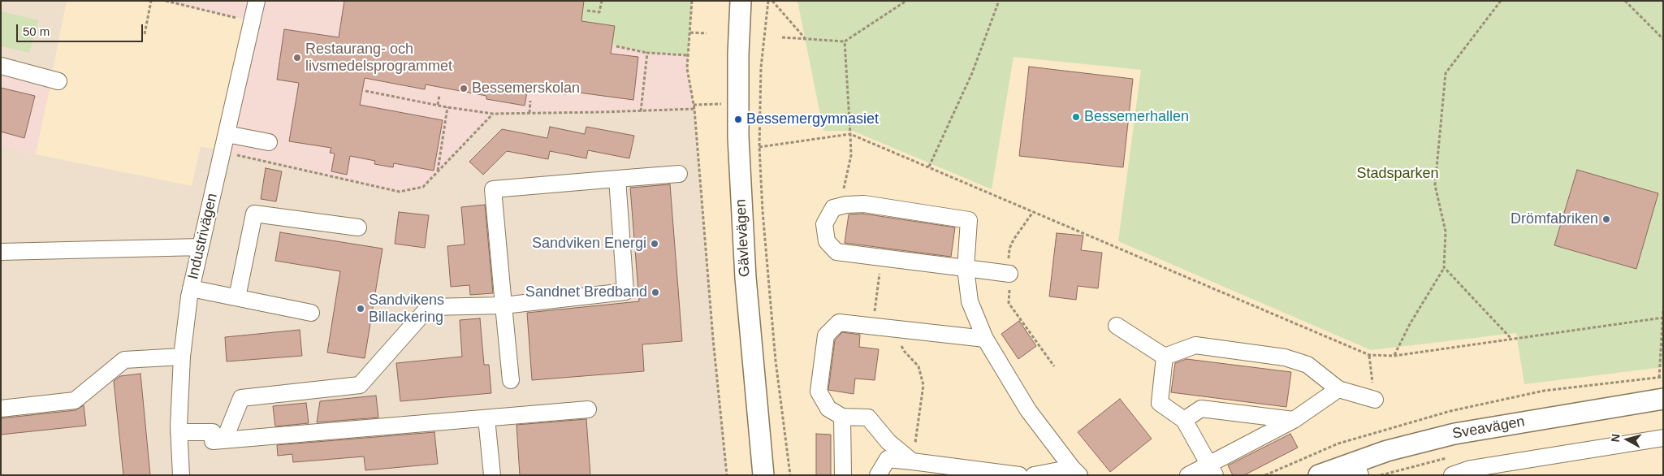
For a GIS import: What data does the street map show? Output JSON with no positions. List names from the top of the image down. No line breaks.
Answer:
{"streets":{"main road":["Gävlevägen","Sveavägen"],"street":["Industrivägen"]},"parks":["Stadsparken"],"places":["Restaurang- och livsmedelsprogrammet","Bessemerskolan","Bessemerhallen","Bessemergymnasiet","Drömfabriken","Sandviken Energi","Sandnet Bredband","Sandvikens Billackering"],"scale_bar":"50 m","north":"left"}
